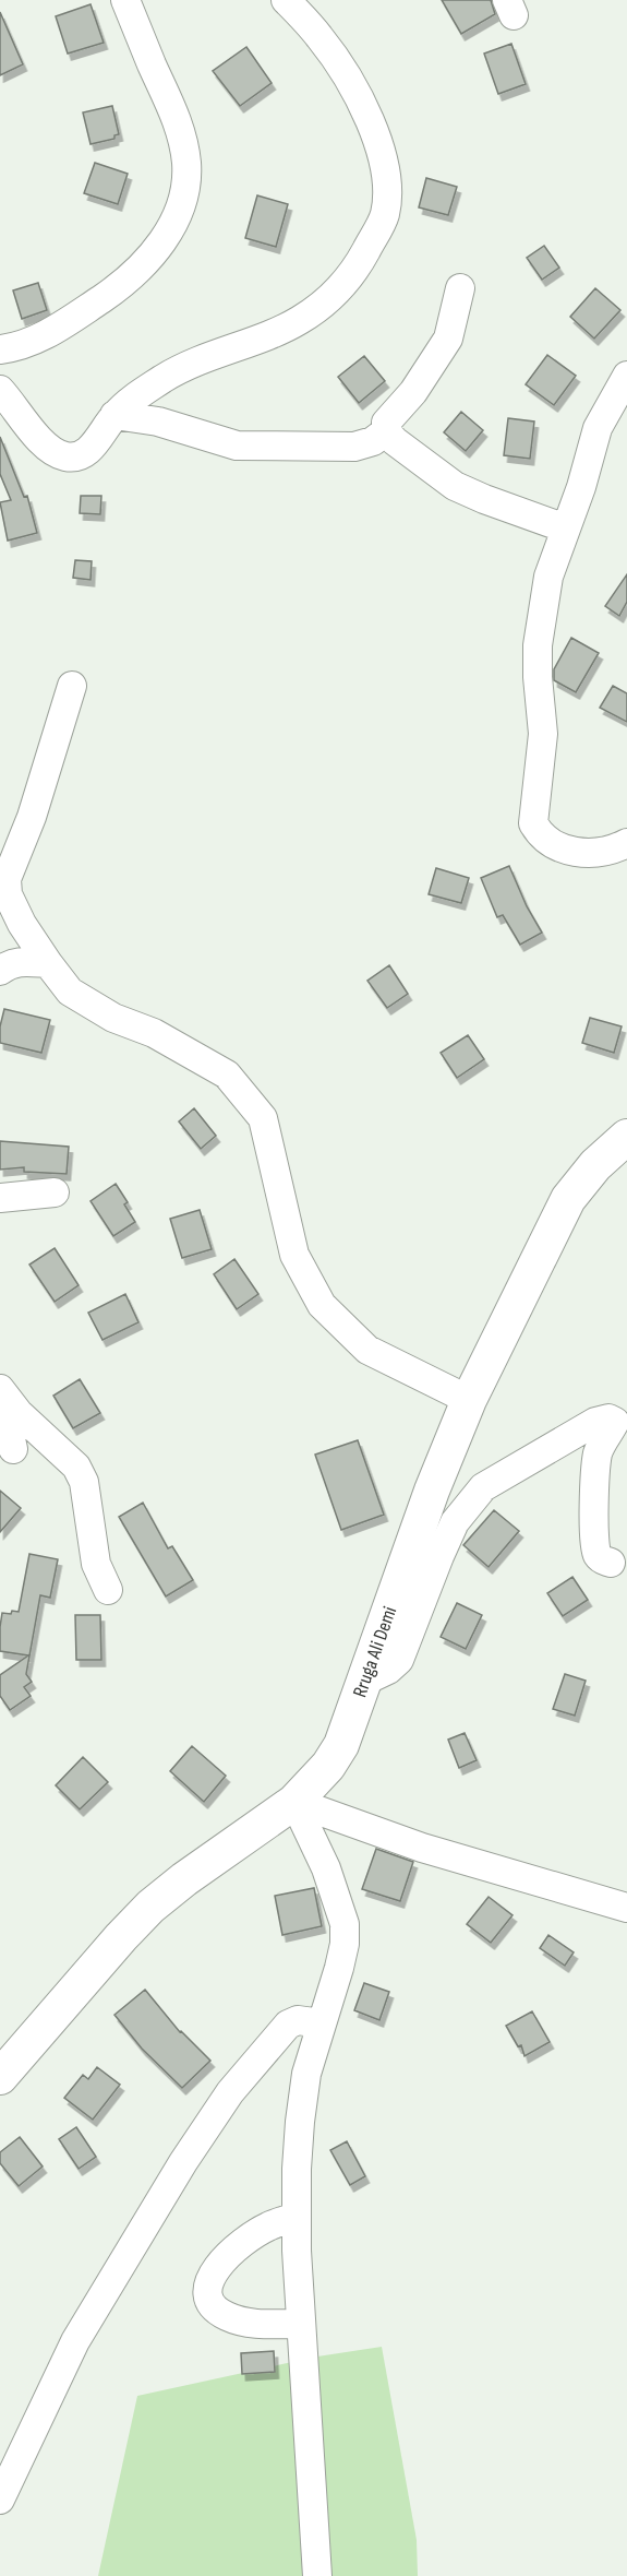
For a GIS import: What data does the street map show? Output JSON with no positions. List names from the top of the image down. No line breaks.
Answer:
{"streets":{"main road":["Rruga Ali Demi"]}}
